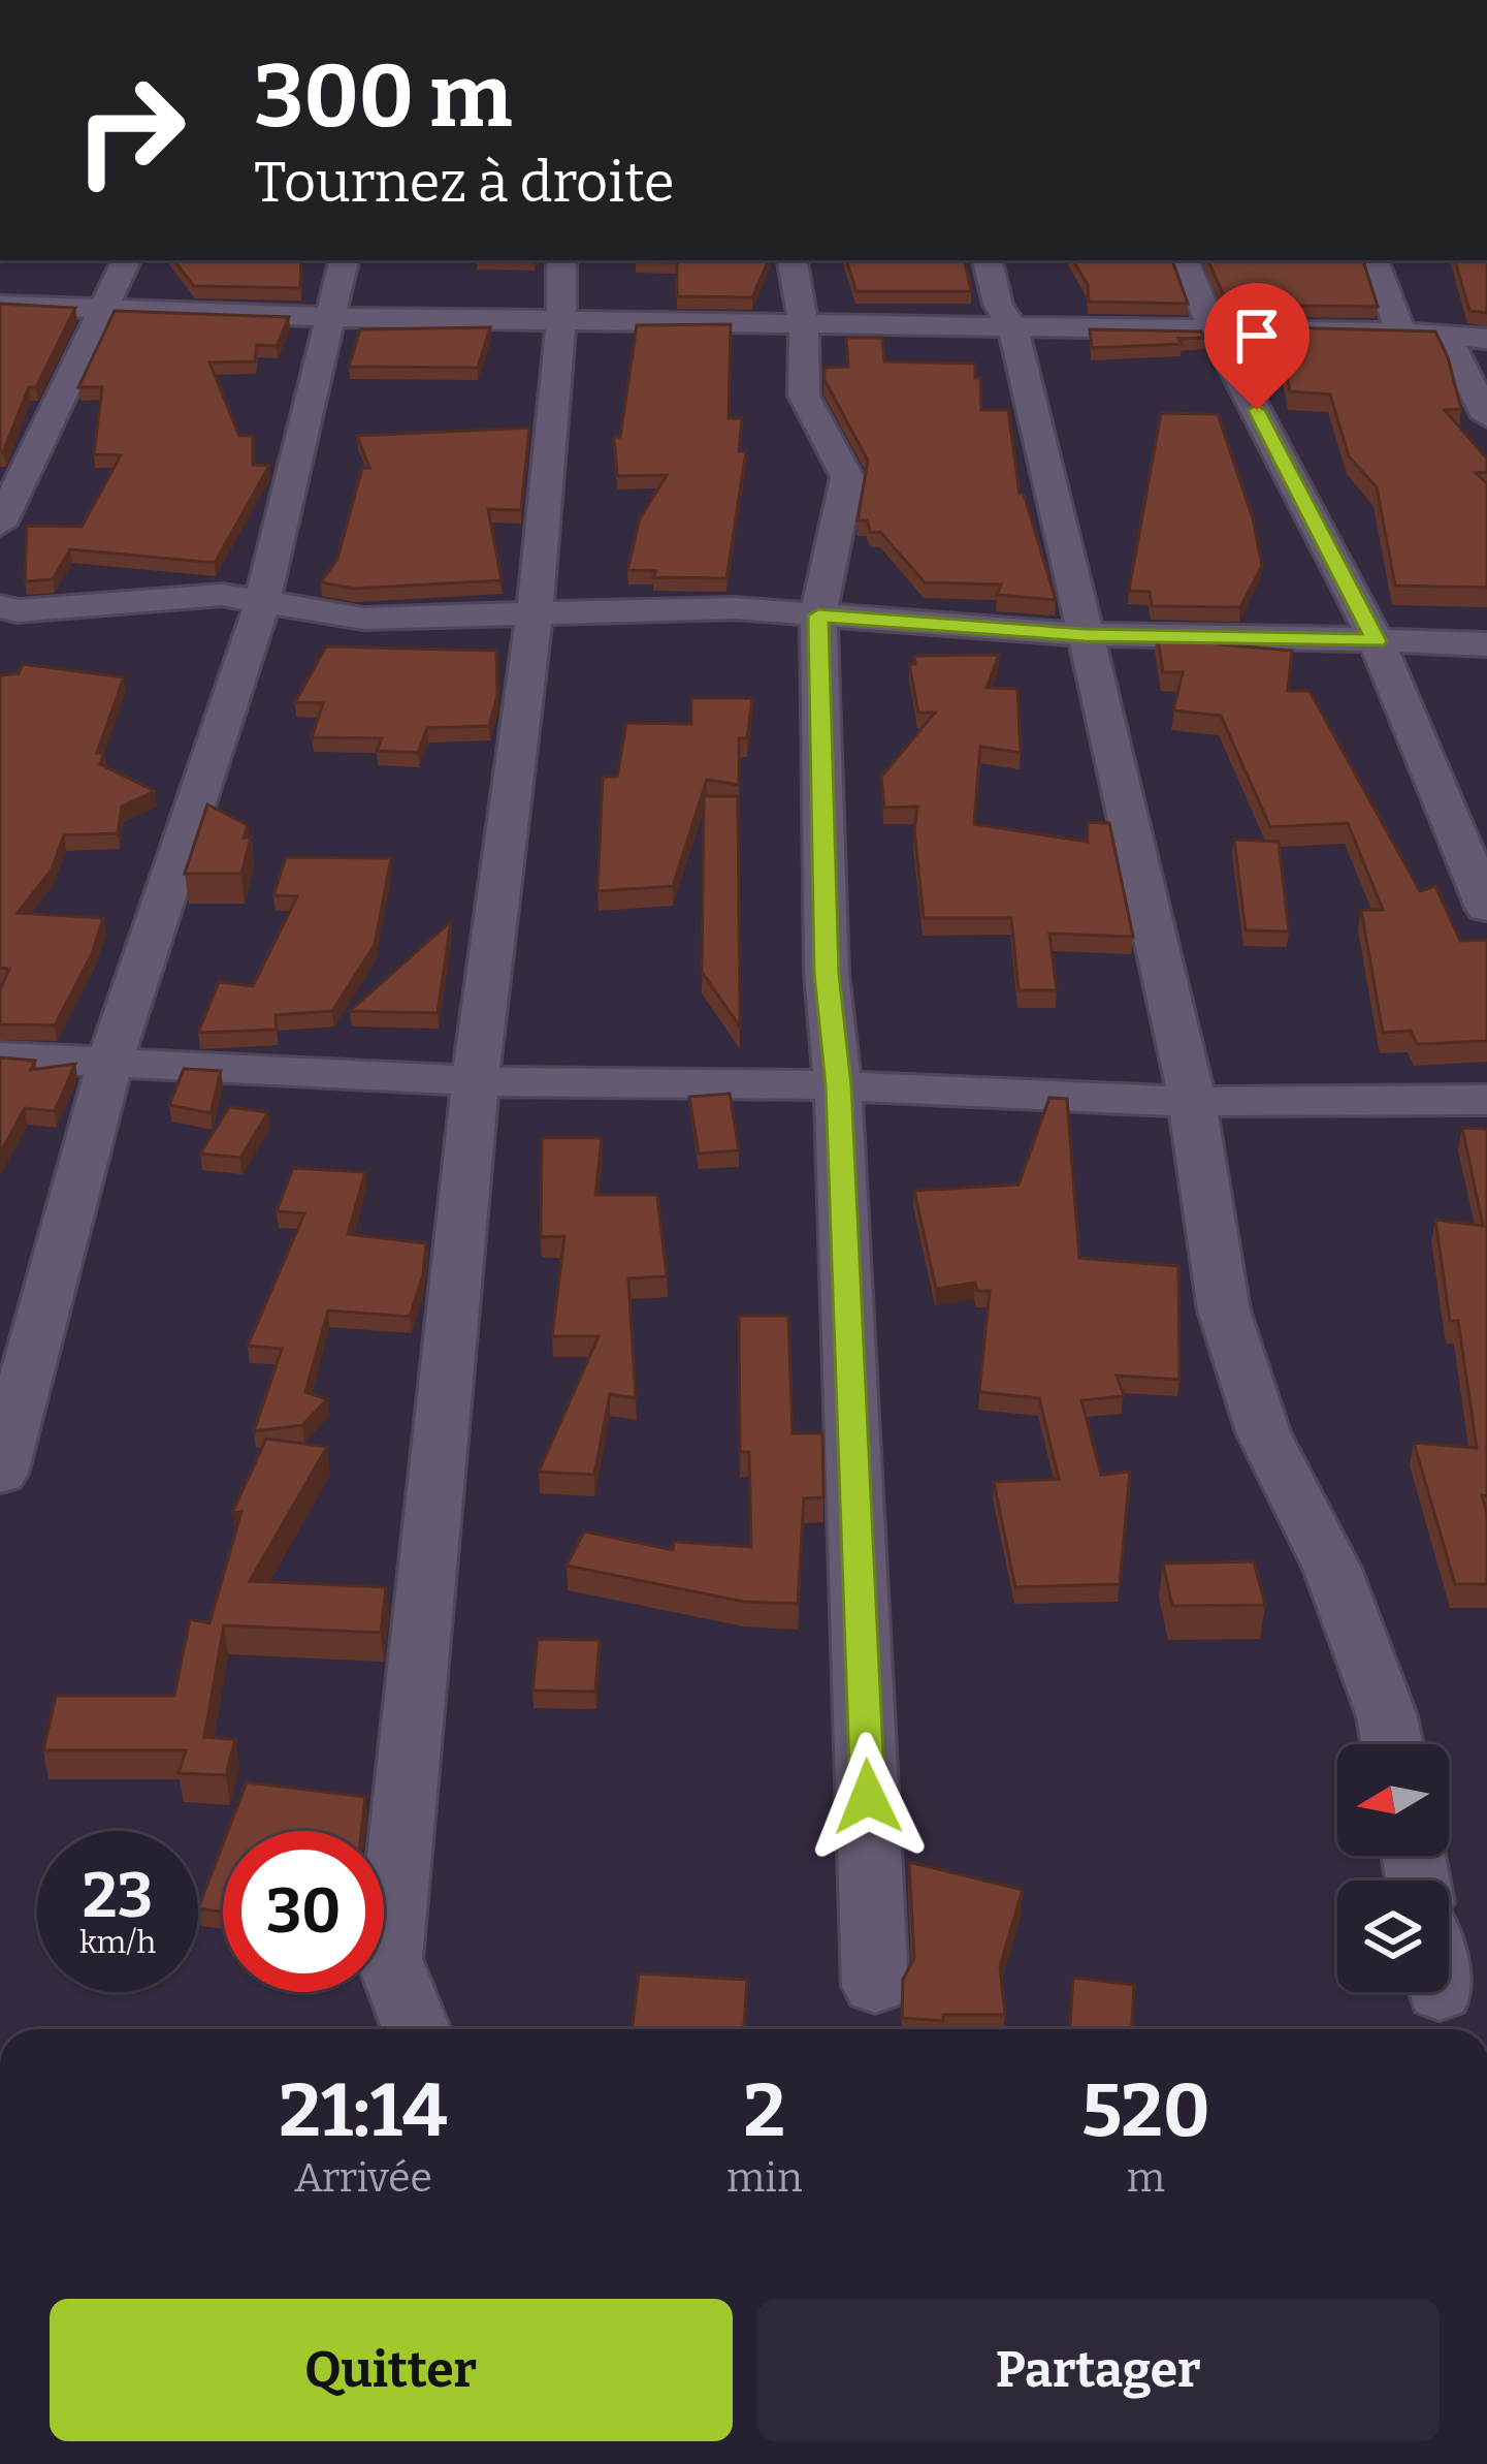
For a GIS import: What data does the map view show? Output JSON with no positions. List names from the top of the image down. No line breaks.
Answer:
{"north":"left","page":{"turn":["300 m","Tournez à droite"],"speed":"23 km/h","limit":"30","eta":["21:14","Arrivée","2","min","520","m"],"buttons":["Quitter","Partager"]}}
